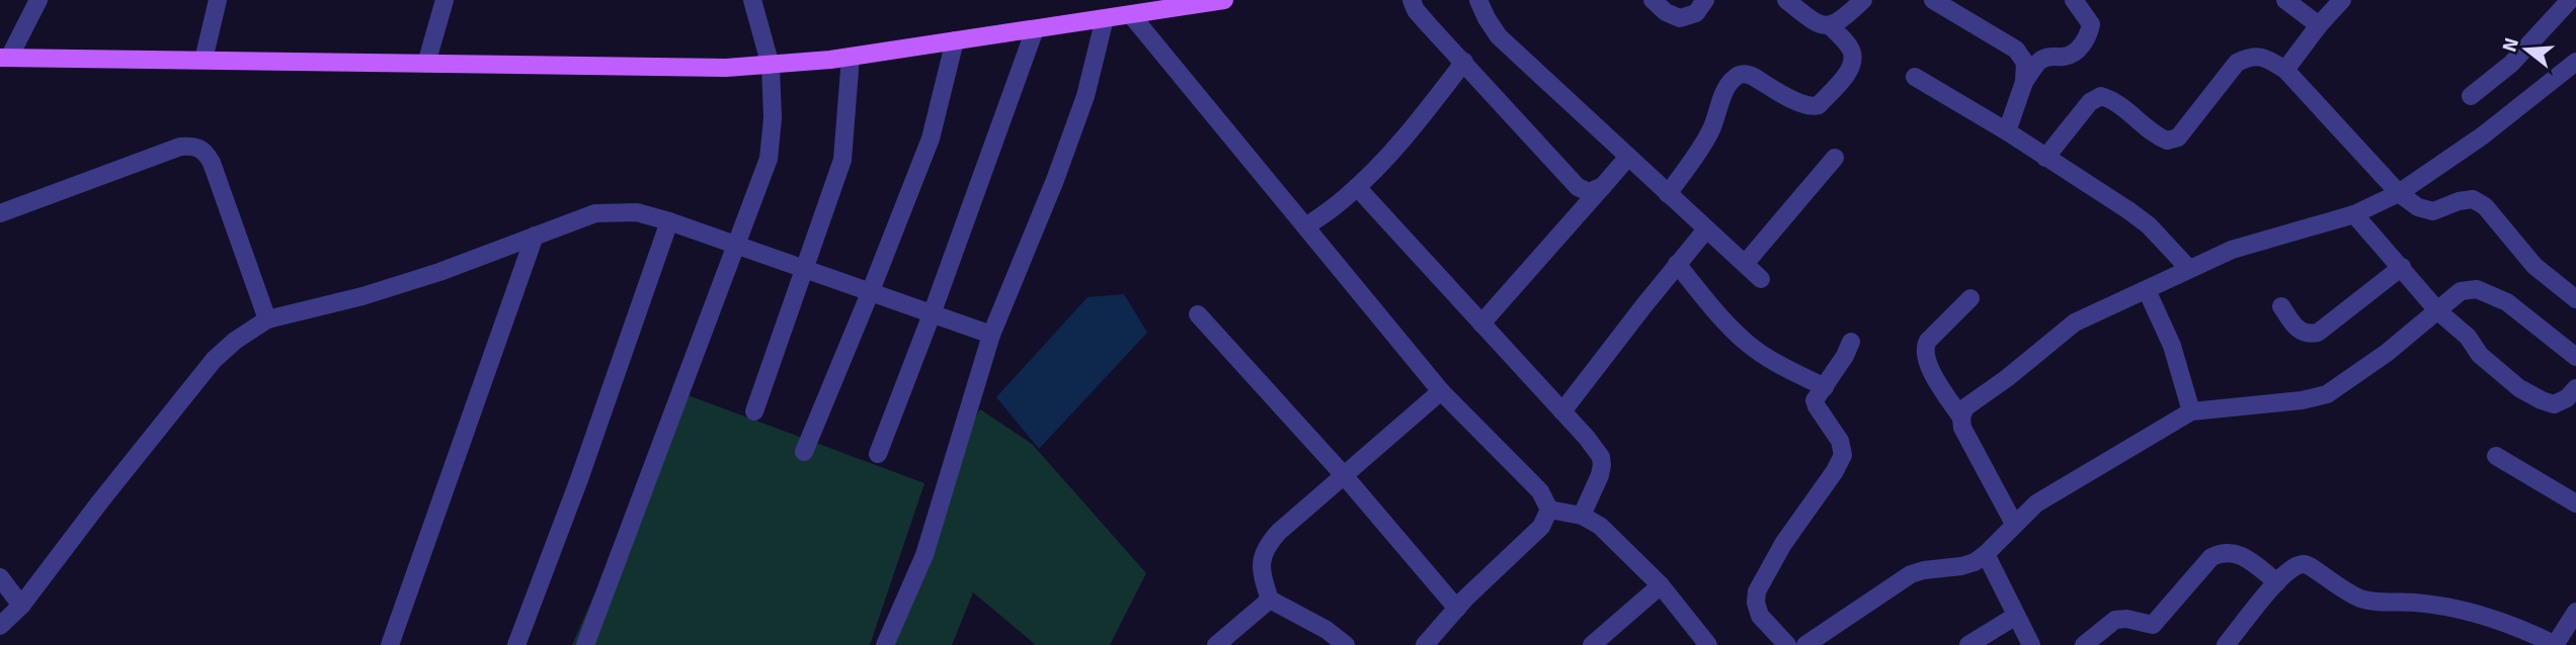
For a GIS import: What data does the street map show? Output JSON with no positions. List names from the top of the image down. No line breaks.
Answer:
{"north":"left"}
